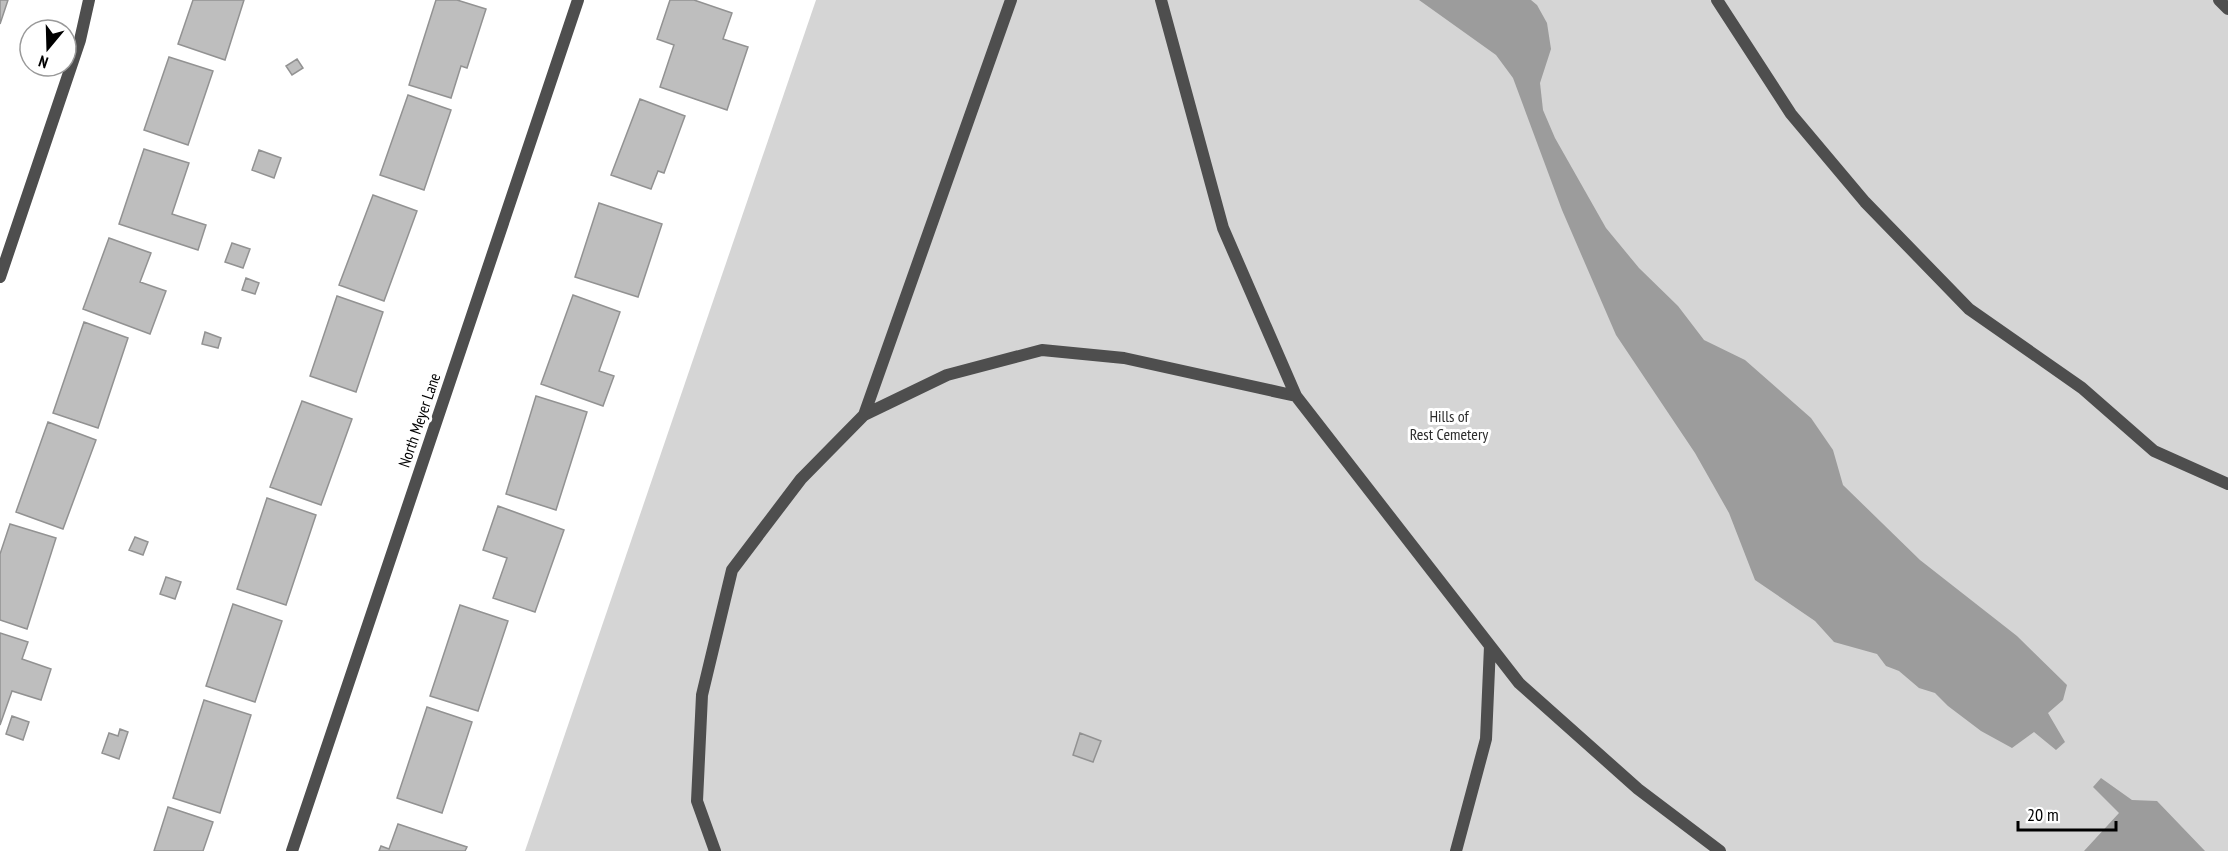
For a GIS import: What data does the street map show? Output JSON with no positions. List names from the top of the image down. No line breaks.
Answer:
{"streets":{"street":["North Meyer Lane"]},"parks":["Hills of Rest Cemetery"],"scale_bar":"20 m","north":"bottom"}
